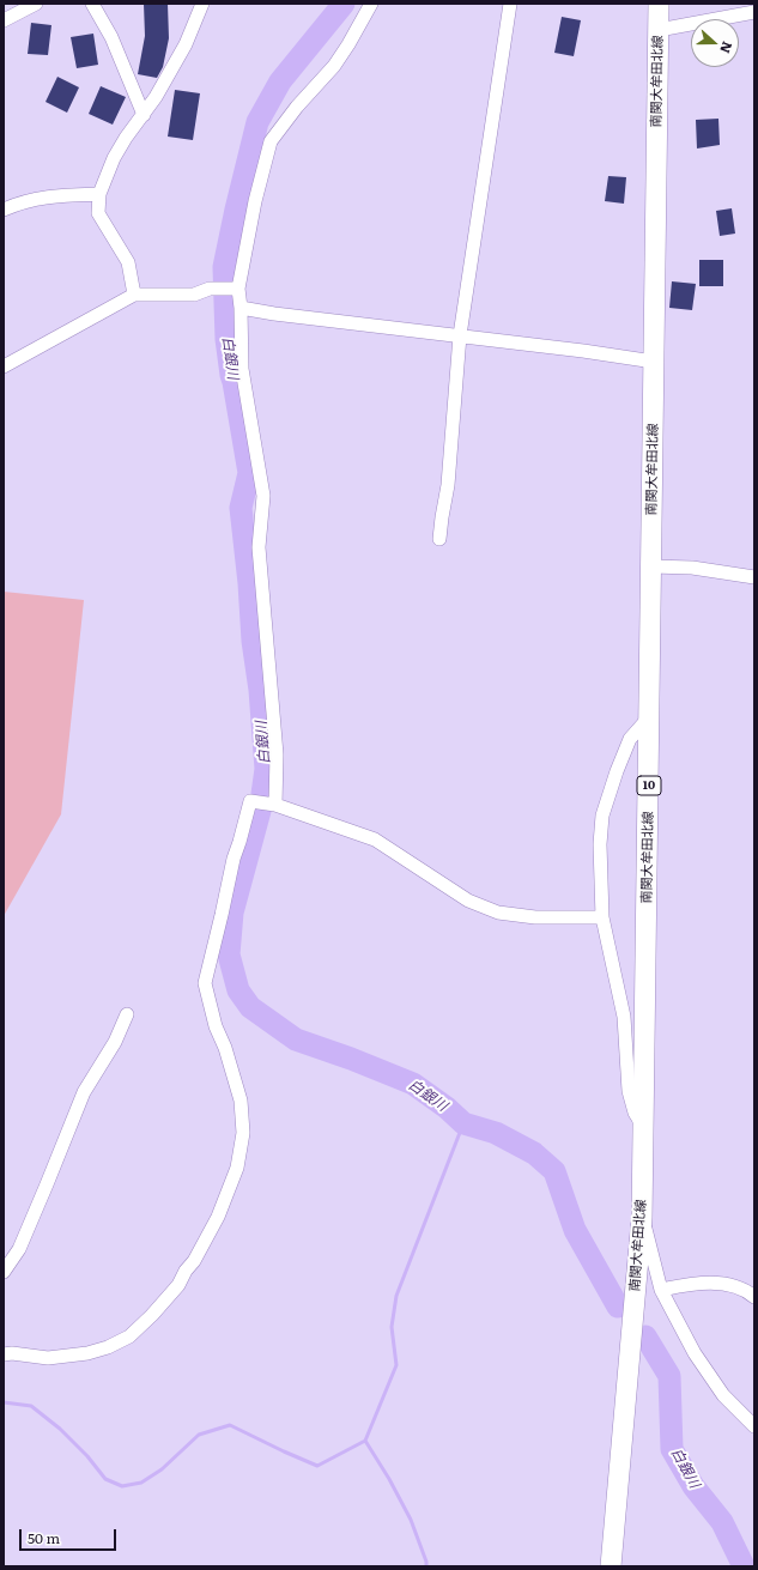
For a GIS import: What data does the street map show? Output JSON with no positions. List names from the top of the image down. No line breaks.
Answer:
{"streets":{"main road":["南関大牟田北線","10"]},"water":["白銀川"],"scale_bar":"50 m","north":"right"}
